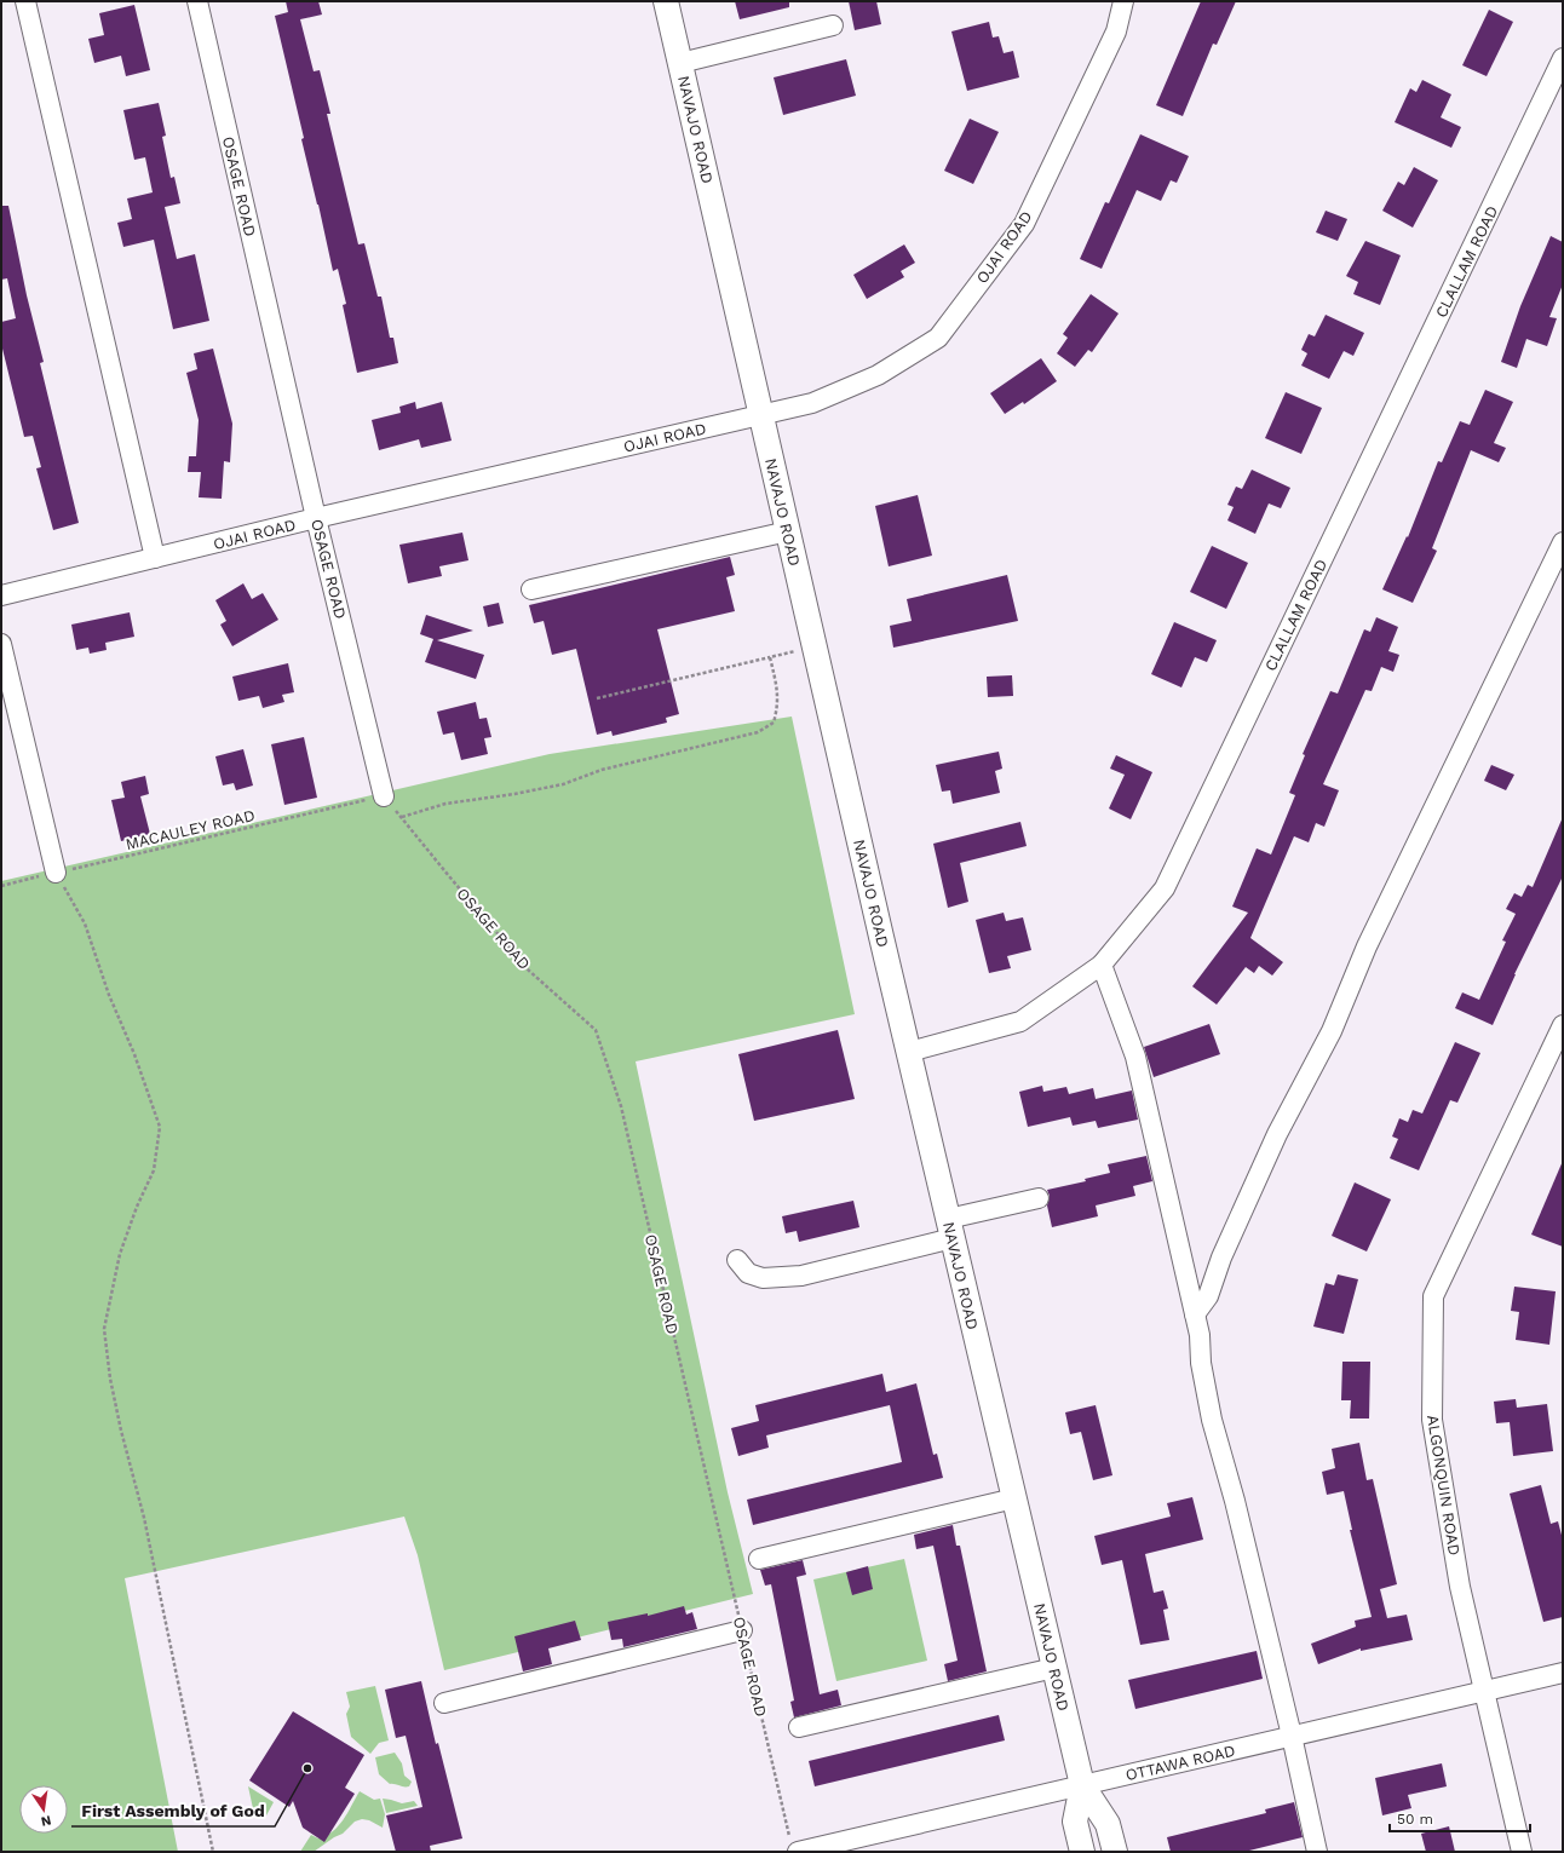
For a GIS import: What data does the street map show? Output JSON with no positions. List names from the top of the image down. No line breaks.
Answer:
{"streets":{"main road":["NAVAJO ROAD"],"street":["OSAGE ROAD","OJAI ROAD","CLALLAM ROAD","ALGONQUIN ROAD","OTTAWA ROAD"],"path":["MACAULEY ROAD"]},"crossings":[["NAVAJO ROAD","OJAI ROAD"],["NAVAJO ROAD","CLALLAM ROAD"],["NAVAJO ROAD","OTTAWA ROAD"],["OSAGE ROAD","OJAI ROAD"],["OSAGE ROAD","MACAULEY ROAD"],["OSAGE ROAD","OTTAWA ROAD"],["ALGONQUIN ROAD","OTTAWA ROAD"]],"places":["First Assembly of God"],"scale_bar":"50 m","north":"bottom"}
